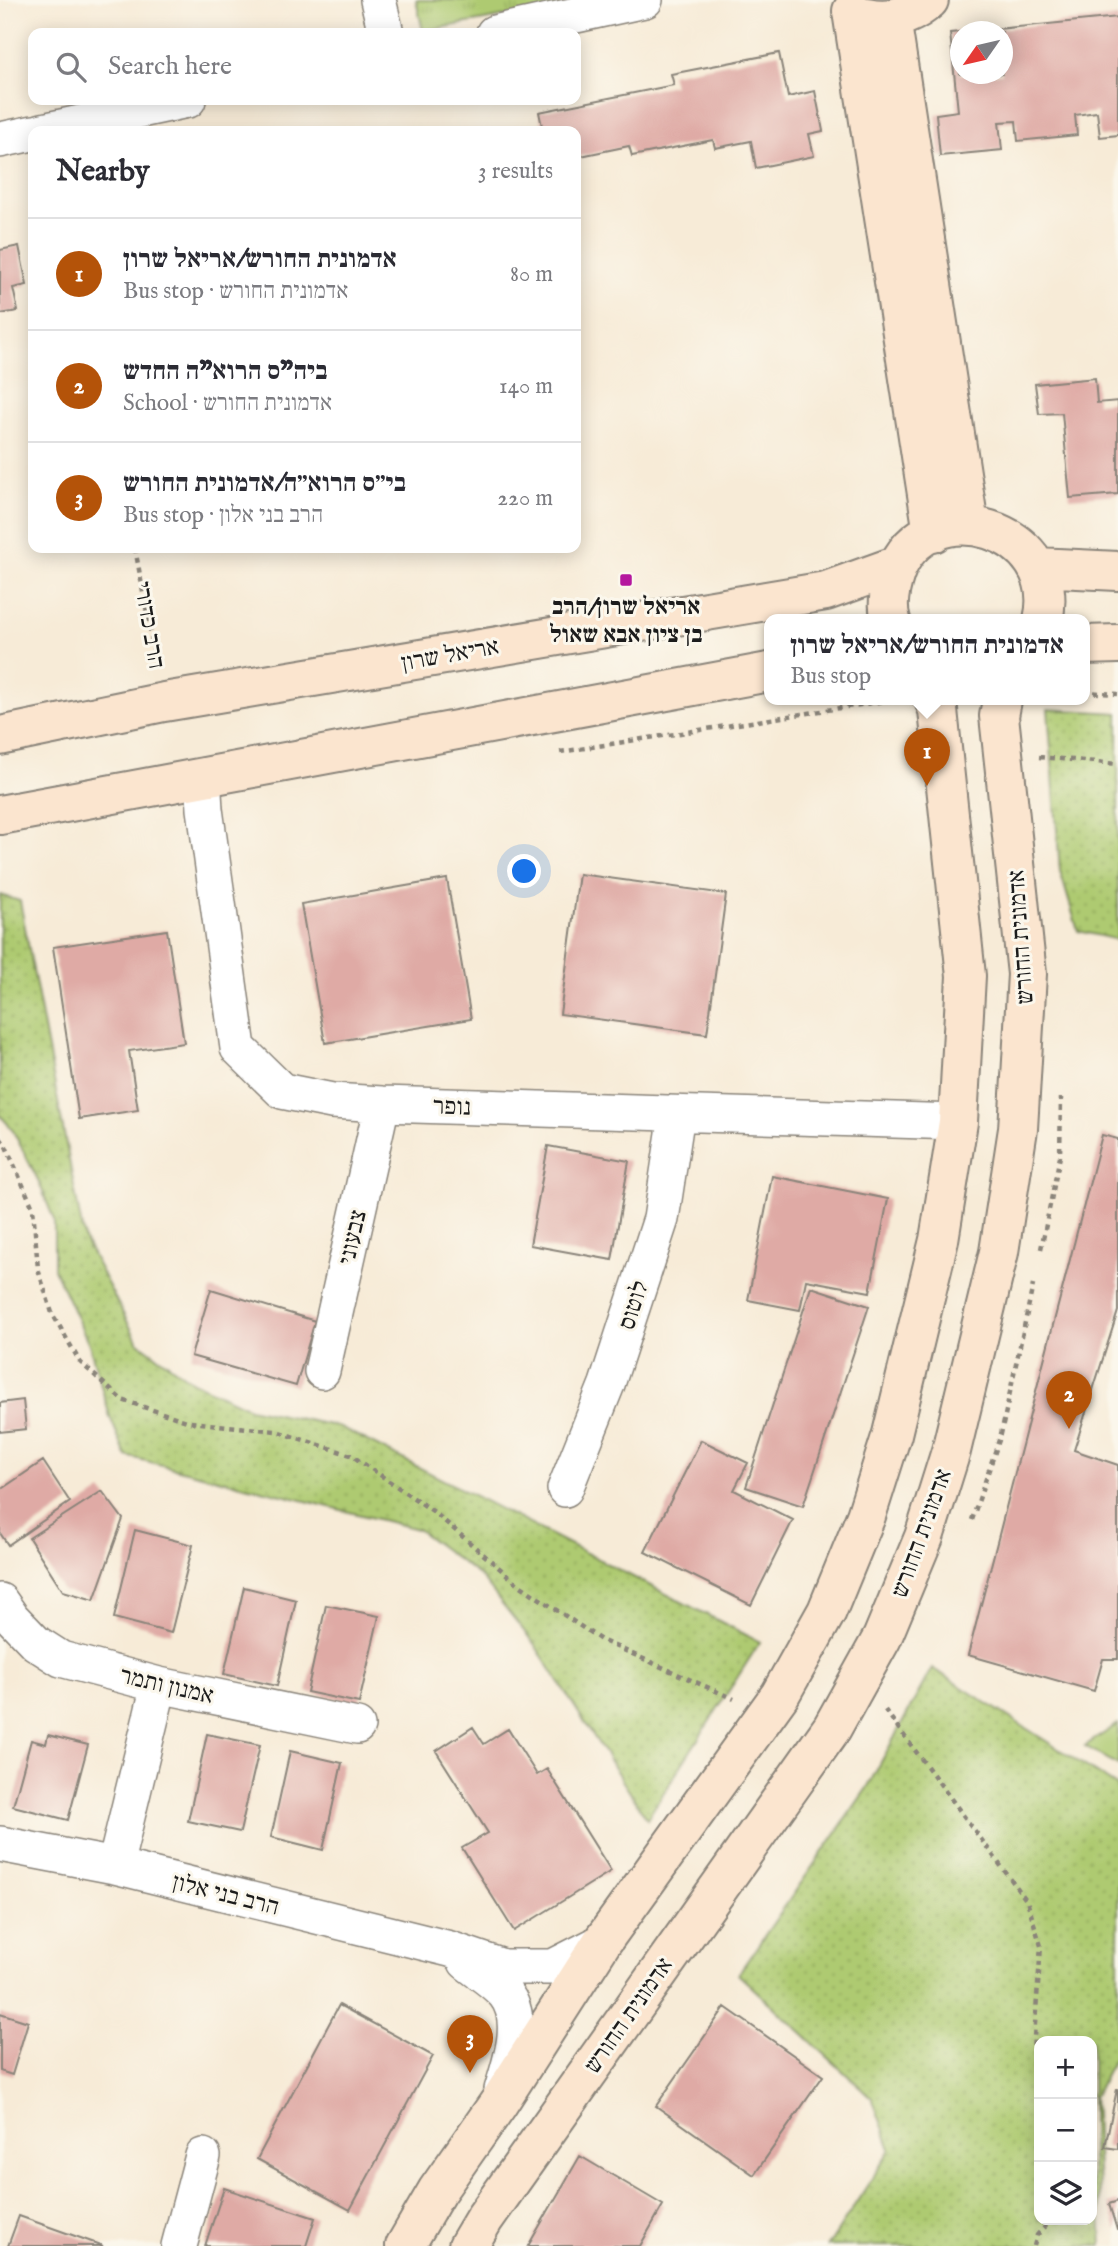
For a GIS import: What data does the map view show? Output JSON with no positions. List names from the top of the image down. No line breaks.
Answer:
{"streets":{"street":["אריאל שרון","אדמונית החורש","נופר","צבעוני","לוטוס","אמנון ותמר","הרב בני אלון"],"path":["הרב כדורי"]},"crossings":[["הרב כדורי","אריאל שרון"],["נופר","צבעוני"],["נופר","לוטוס"]],"places":{"transit":["אריאל שרון/הרב בן ציון אבא שאול"]},"north":"bottom left","page":{"search":"Search here","heading":["Nearby","3 results"],"list":[{"mark":"1","name":"אדמונית החורש/אריאל שרון","note":"Bus stop · אדמונית החורש","value":"80 m"},{"mark":"2","name":"ביה\"ס הרוא\"ה החדש","note":"School · אדמונית החורש","value":"140 m"},{"mark":"3","name":"בי״ס הרוא״ה/אדמונית החורש","note":"Bus stop · הרב בני אלון","value":"220 m"}],"popup":["אדמונית החורש/אריאל שרון","Bus stop"],"pins":["1","2","3"],"map_buttons":["+","−"]}}
